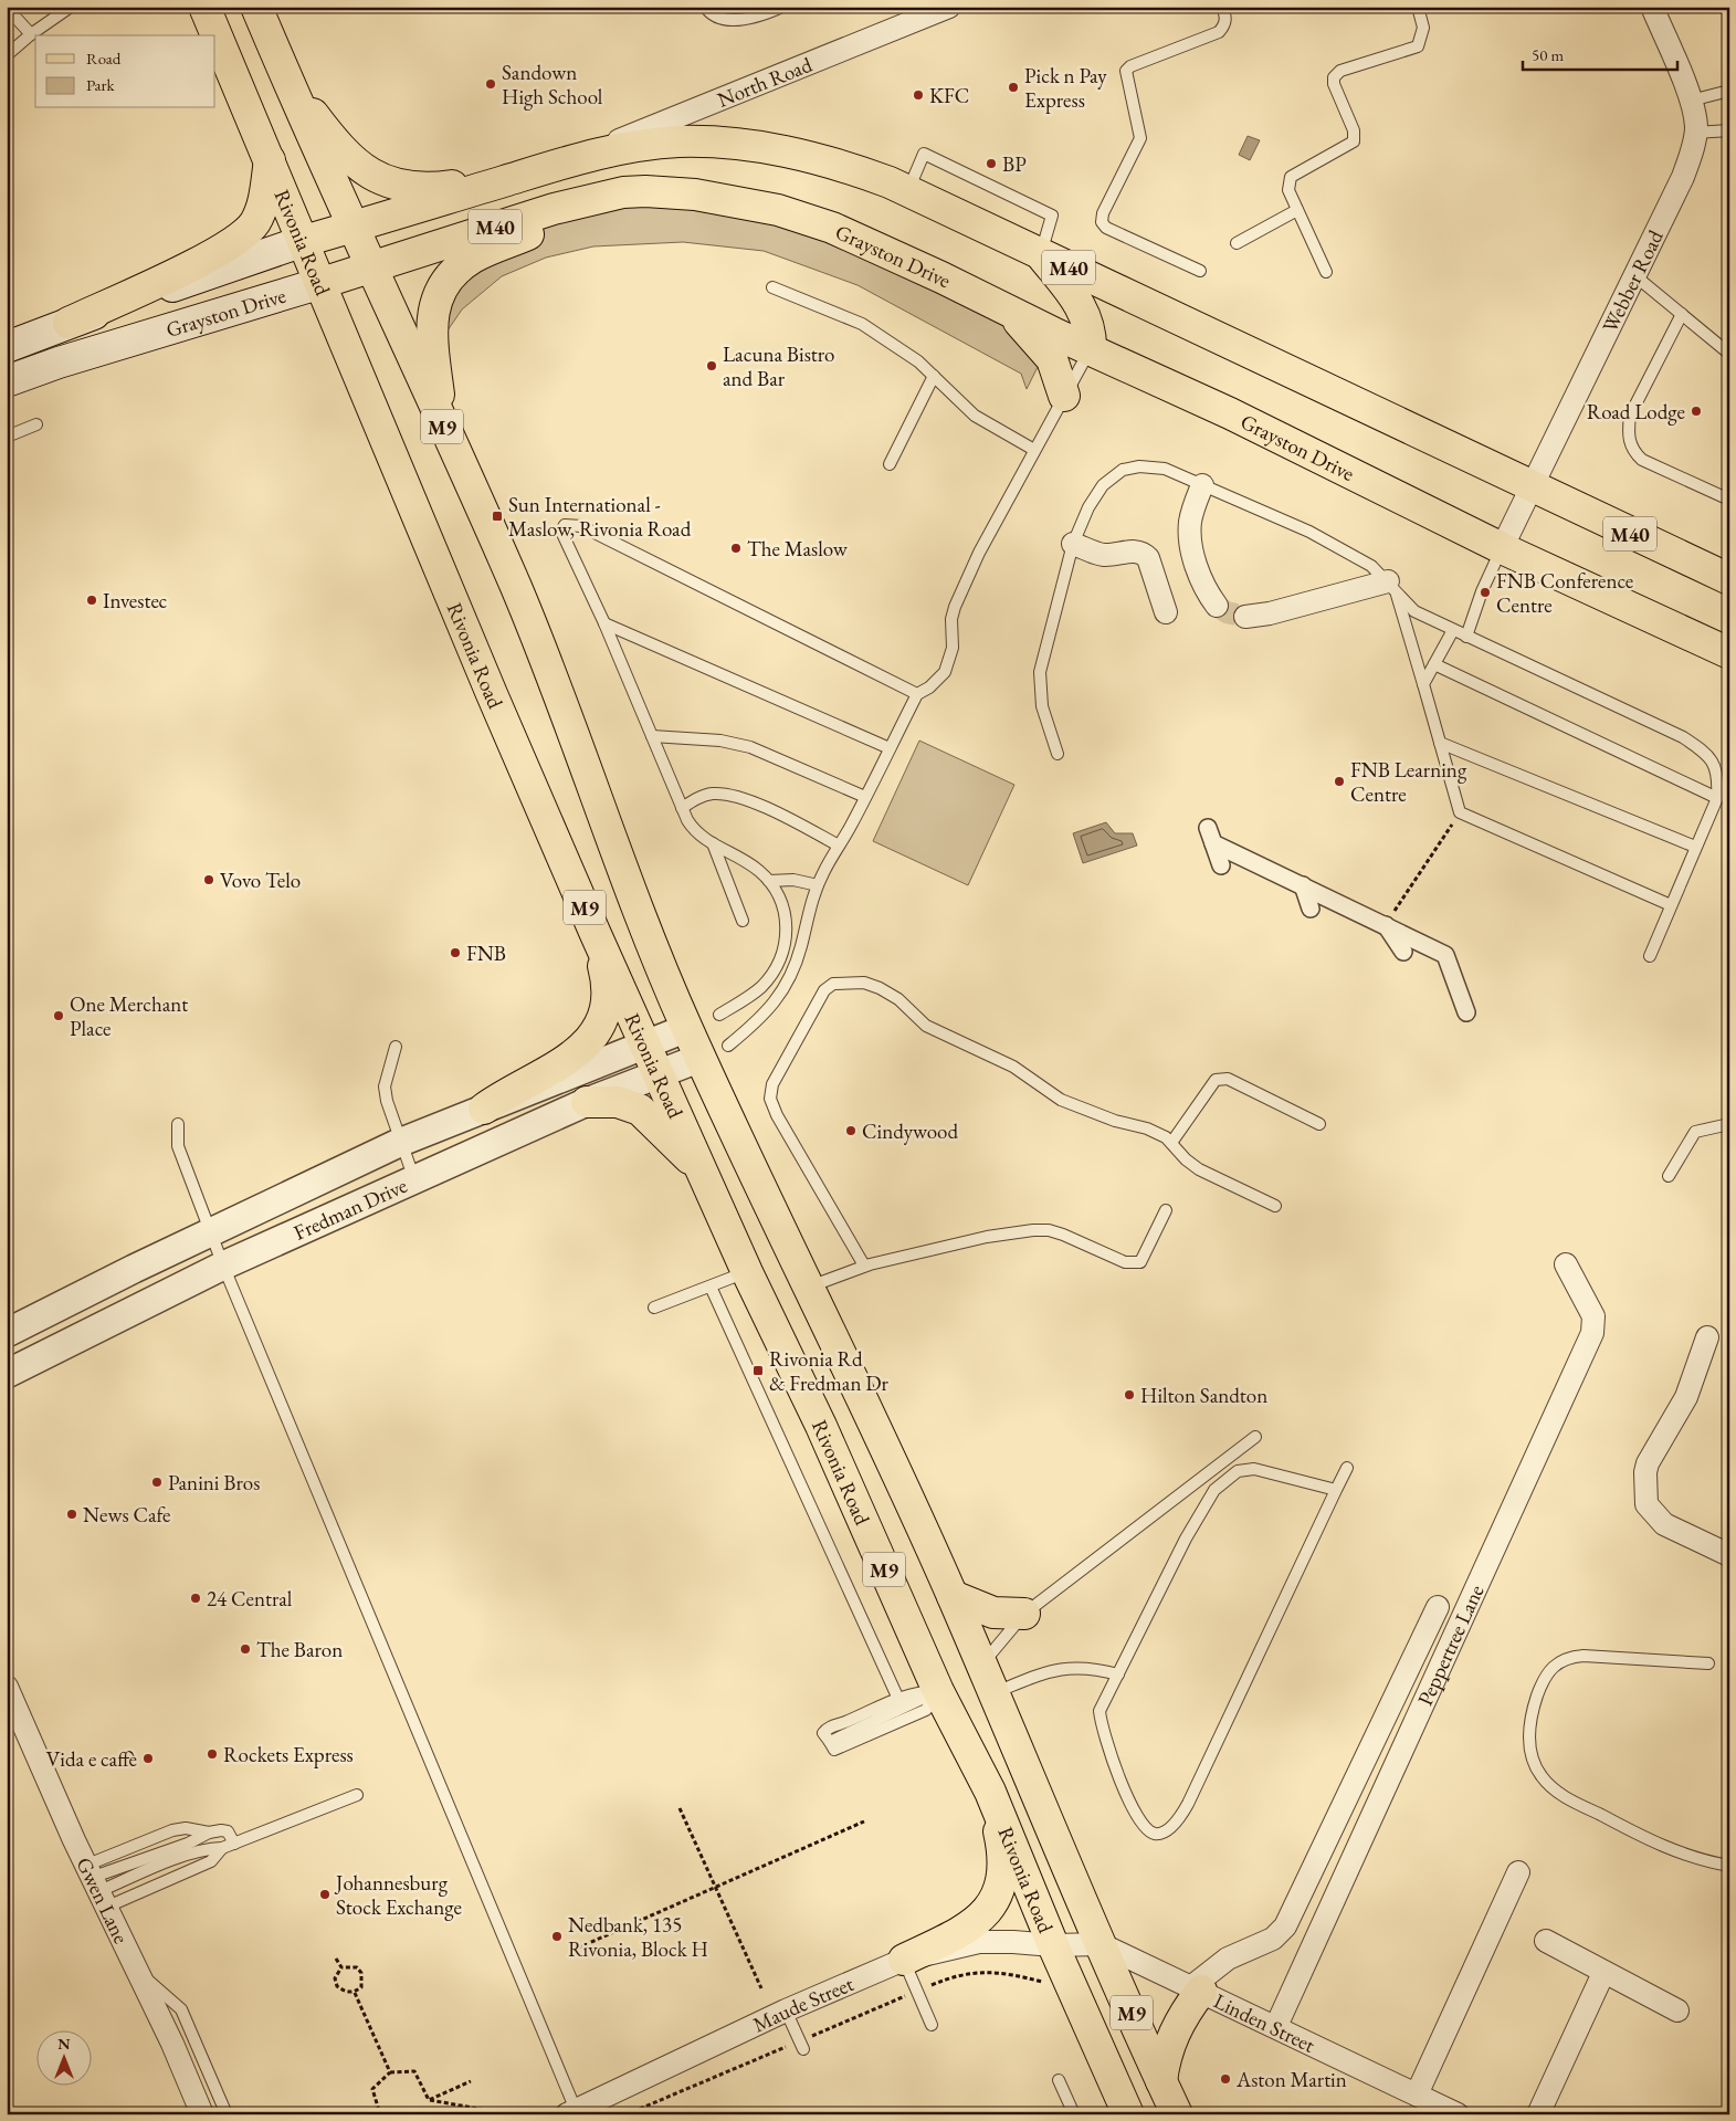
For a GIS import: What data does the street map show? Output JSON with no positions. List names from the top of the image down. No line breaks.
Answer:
{"streets":{"main road":["M40","Rivonia Road","Grayston Drive","M9"],"street":["North Road","Webber Road","Fredman Drive","Peppertree Lane","Gwen Lane","Maude Street","Linden Street"]},"crossings":[["North Road","Grayston Drive"],["Rivonia Road","Grayston Drive"],["Rivonia Road","Fredman Drive"],["Rivonia Road","Maude Street"],["Rivonia Road","Linden Street"],["Grayston Drive","Webber Road"],["Peppertree Lane","Linden Street"],["Maude Street","Linden Street"]],"places":{"other":["Sandown High School","Pick n Pay Express","KFC","BP","Lacuna Bistro and Bar","Road Lodge","The Maslow","FNB Conference Centre","Investec","FNB Learning Centre","Vovo Telo","FNB","One Merchant Place","Cindywood","Hilton Sandton","Panini Bros","News Cafe","24 Central","The Baron","Rockets Express","Vida e caffè","Johannesburg Stock Exchange","Nedbank, 135 Rivonia, Block H","Aston Martin"],"transit":["Sun International - Maslow, Rivonia Road","Rivonia Rd & Fredman Dr"]},"legend":["Road","Park"],"scale_bar":"50 m","north":"top"}
